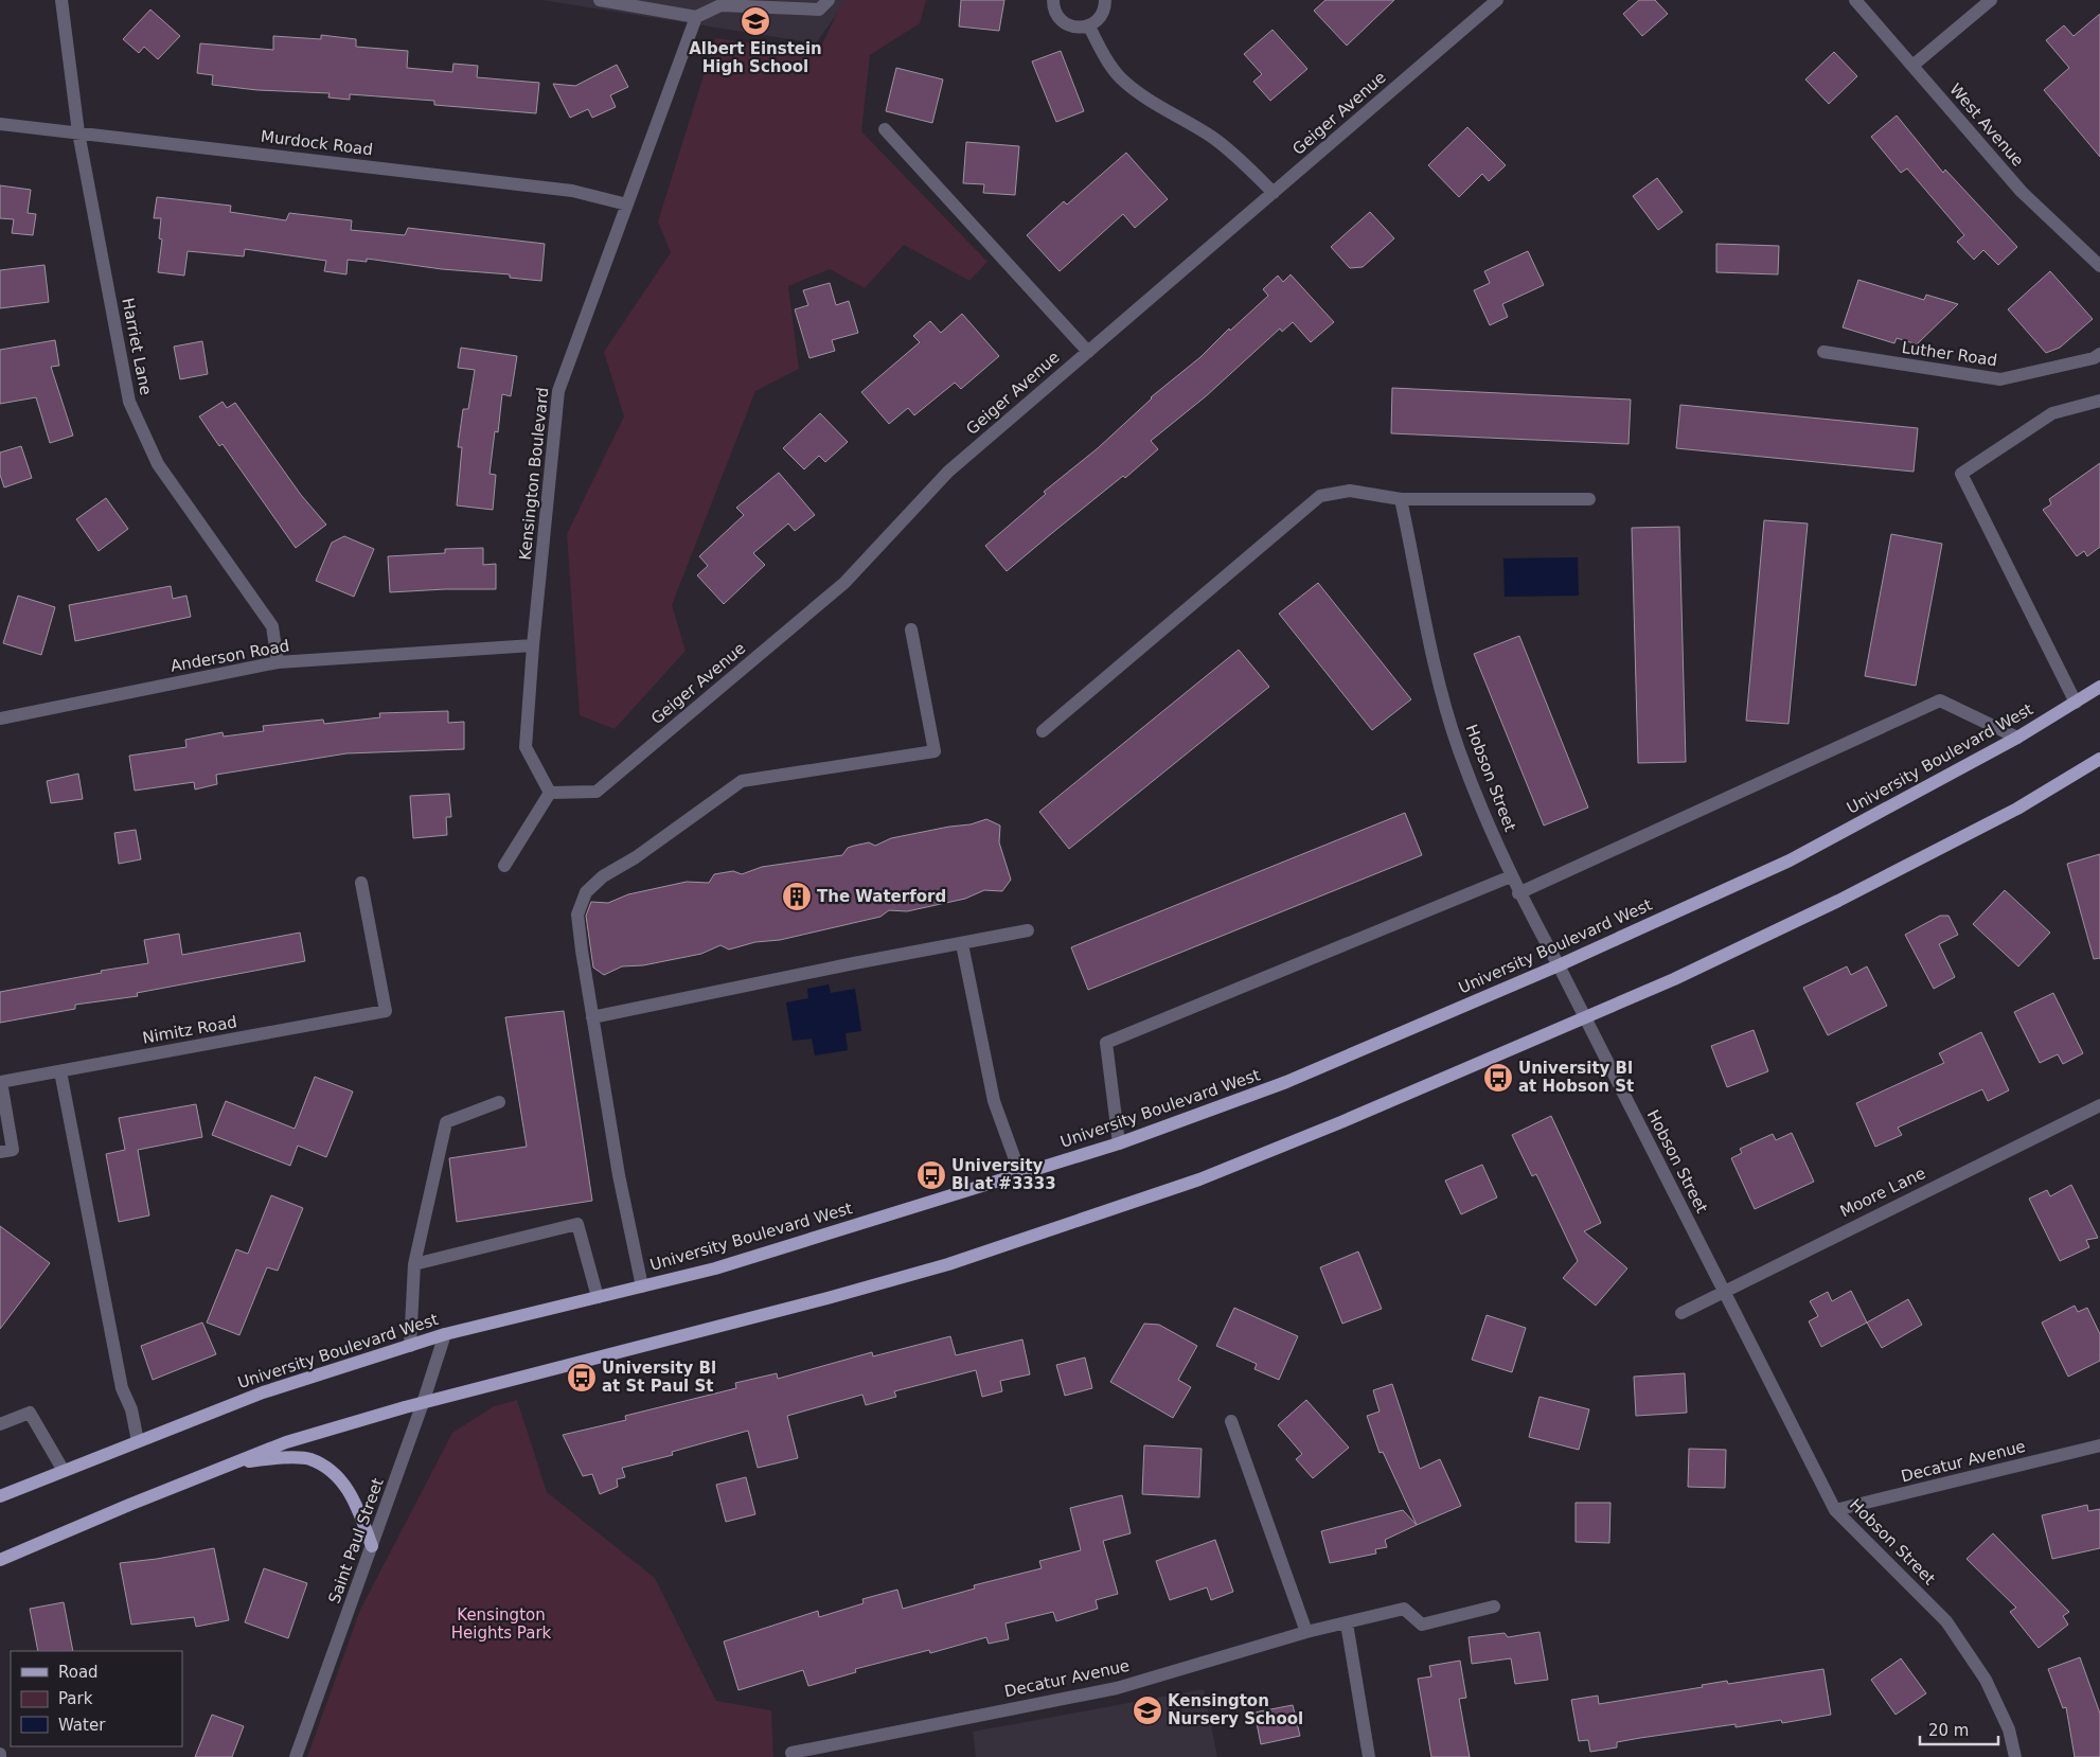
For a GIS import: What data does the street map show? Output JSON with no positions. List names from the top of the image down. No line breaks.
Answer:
{"streets":{"main road":["University Boulevard West"],"street":["Geiger Avenue","West Avenue","Murdock Road","Harriet Lane","Luther Road","Kensington Boulevard","Anderson Road","Hobson Street","Nimitz Road","Moore Lane","Decatur Avenue","Saint Paul Street"]},"crossings":[["Geiger Avenue","Kensington Boulevard"],["Murdock Road","Harriet Lane"],["Murdock Road","Kensington Boulevard"],["Harriet Lane","Anderson Road"],["Kensington Boulevard","Anderson Road"],["University Boulevard West","Hobson Street"],["University Boulevard West","Saint Paul Street"],["Hobson Street","Moore Lane"],["Hobson Street","Decatur Avenue"]],"parks":["Kensington Heights Park"],"places":{"school or university":["Albert Einstein High School","Kensington Nursery School"],"building":["The Waterford"],"bus stop":["University Bl at Hobson St","University Bl at #3333","University Bl at St Paul St"]},"legend":["Road","Park","Water"],"scale_bar":"20 m"}
